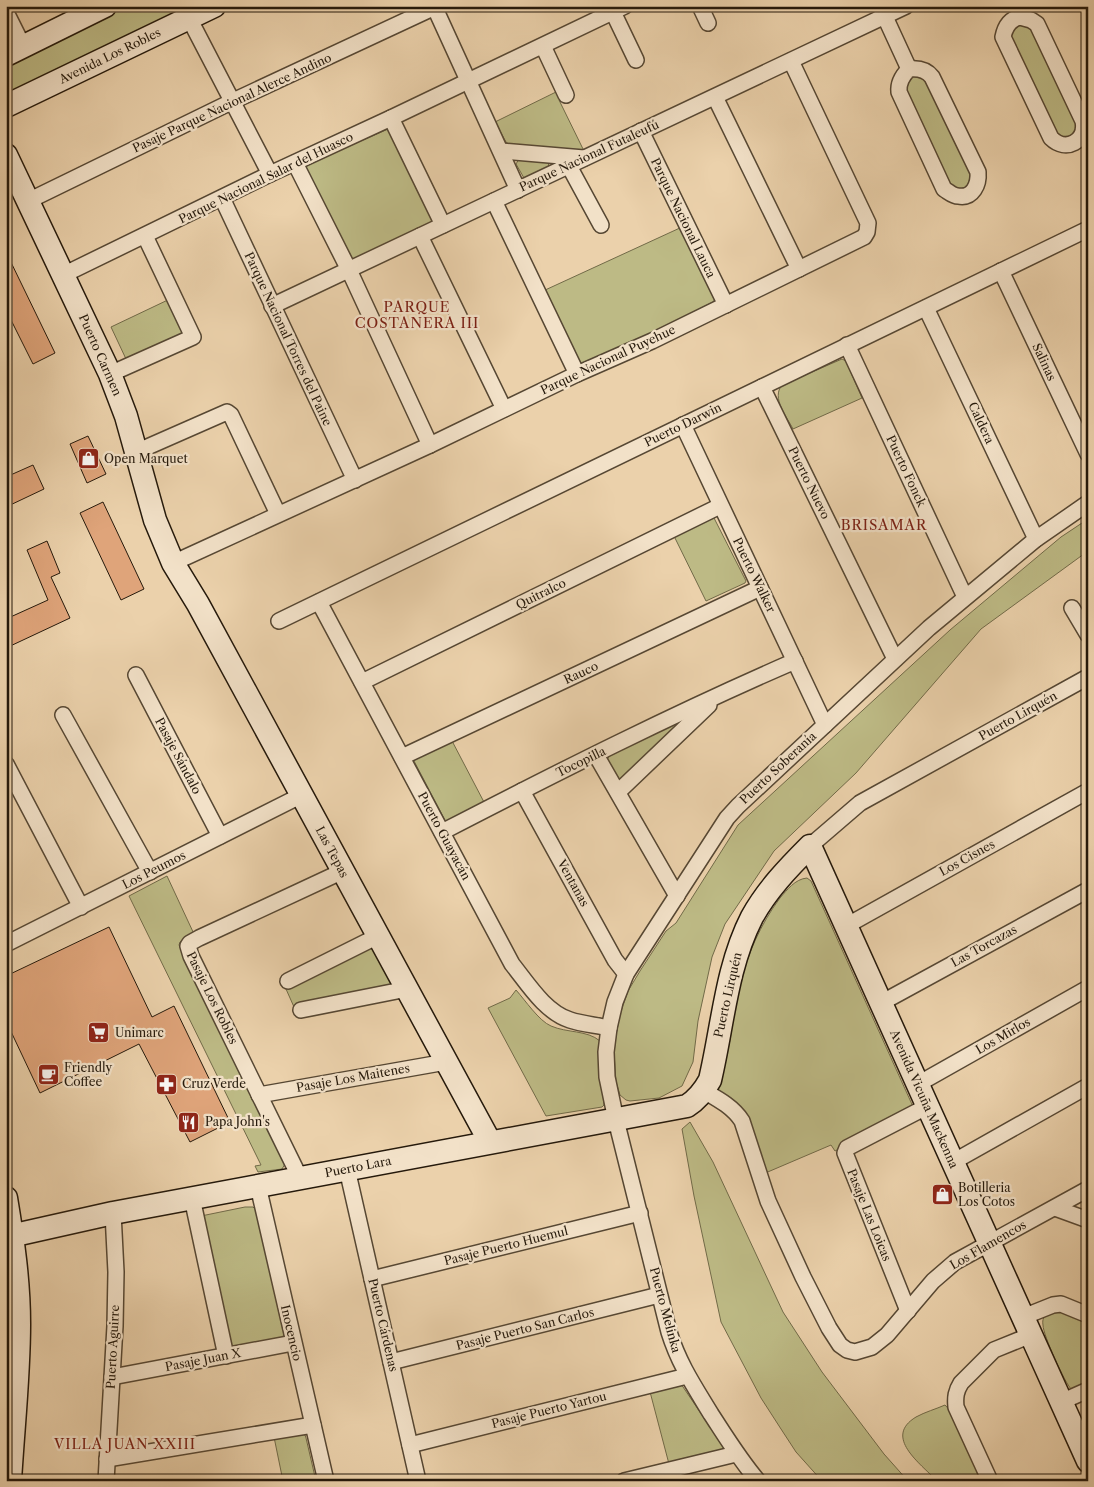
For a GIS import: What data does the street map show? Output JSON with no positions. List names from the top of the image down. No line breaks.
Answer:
{"streets":{"street":["Avenida Los Robles","Pasaje Parque Nacional Alerce Andino","Parque Nacional Futaleufú","Parque Nacional Salar del Huasco","Parque Nacional Lauca","Parque Nacional Torres del Paine","Puerto Carmen","Parque Nacional Puyehue","Salinas","Caldera","Puerto Darwin","Puerto Fonck","Puerto Nuevo","Puerto Walker","Quitralco","Rauco","Puerto Lirquén","Pasaje Sándalo","Tocopilla","Puerto Soberanía","Puerto Guayacán","Las Tepas","Los Cisnes","Los Peumos","Ventanas","Las Torcazas","Pasaje Los Robles","Los Mirlos","Pasaje Los Maitenes","Avenida Vicuña Mackenna","Puerto Lara","Pasaje Las Loicas","Los Flamencos","Pasaje Puerto Huemul","Puerto Melinka","Puerto Cárdenas","Pasaje Puerto San Carlos","Inocencio","Puerto Aguirre","Pasaje Juan X","Pasaje Puerto Yartou"]},"crossings":[["Pasaje Parque Nacional Alerce Andino","Puerto Carmen"],["Parque Nacional Futaleufú","Parque Nacional Lauca"],["Parque Nacional Futaleufú","Parque Nacional Torres del Paine"],["Parque Nacional Futaleufú","Parque Nacional Puyehue"],["Parque Nacional Salar del Huasco","Parque Nacional Torres del Paine"],["Parque Nacional Salar del Huasco","Puerto Carmen"],["Parque Nacional Lauca","Parque Nacional Puyehue"],["Parque Nacional Torres del Paine","Parque Nacional Puyehue"],["Puerto Carmen","Parque Nacional Puyehue"],["Puerto Carmen","Las Tepas"],["Parque Nacional Puyehue","Las Tepas"],["Salinas","Puerto Darwin"],["Caldera","Puerto Darwin"],["Caldera","Puerto Soberanía"],["Puerto Darwin","Puerto Fonck"],["Puerto Darwin","Puerto Nuevo"],["Puerto Darwin","Puerto Walker"],["Puerto Darwin","Puerto Guayacán"],["Puerto Fonck","Puerto Soberanía"],["Puerto Nuevo","Puerto Soberanía"],["Puerto Walker","Quitralco"],["Puerto Walker","Rauco"],["Puerto Walker","Tocopilla"],["Puerto Walker","Puerto Soberanía"],["Quitralco","Puerto Guayacán"],["Rauco","Puerto Guayacán"],["Puerto Lirquén","Avenida Vicuña Mackenna"],["Puerto Lirquén","Puerto Lara"],["Puerto Lirquén","Los Flamencos"],["Pasaje Sándalo","Los Peumos"],["Tocopilla","Puerto Guayacán"],["Tocopilla","Ventanas"],["Puerto Soberanía","Puerto Guayacán"],["Puerto Soberanía","Ventanas"],["Puerto Soberanía","Puerto Lara"],["Puerto Soberanía","Puerto Melinka"],["Las Tepas","Los Peumos"],["Las Tepas","Pasaje Los Robles"],["Las Tepas","Pasaje Los Maitenes"],["Las Tepas","Puerto Lara"],["Los Cisnes","Avenida Vicuña Mackenna"],["Las Torcazas","Avenida Vicuña Mackenna"],["Pasaje Los Robles","Pasaje Los Maitenes"],["Pasaje Los Robles","Puerto Lara"],["Los Mirlos","Avenida Vicuña Mackenna"],["Avenida Vicuña Mackenna","Pasaje Las Loicas"],["Avenida Vicuña Mackenna","Los Flamencos"],["Puerto Lara","Los Flamencos"],["Puerto Lara","Puerto Melinka"],["Puerto Lara","Puerto Cárdenas"],["Puerto Lara","Inocencio"],["Puerto Lara","Puerto Aguirre"],["Pasaje Las Loicas","Los Flamencos"],["Pasaje Puerto Huemul","Puerto Melinka"],["Pasaje Puerto Huemul","Puerto Cárdenas"],["Puerto Melinka","Pasaje Puerto San Carlos"],["Puerto Melinka","Pasaje Puerto Yartou"],["Puerto Cárdenas","Pasaje Puerto San Carlos"],["Puerto Cárdenas","Pasaje Puerto Yartou"],["Inocencio","Pasaje Juan X"],["Puerto Aguirre","Pasaje Juan X"]],"districts":["PARQUE COSTANERA III","BRISAMAR","VILLA JUAN XXIII"],"places":{"shop":["Open Marquet","Botilleria Los Cotos"],"supermarket":["Unimarc"],"cafe":["Friendly Coffee"],"pharmacy":["Cruz Verde"],"restaurant":["Papa John's"]}}
